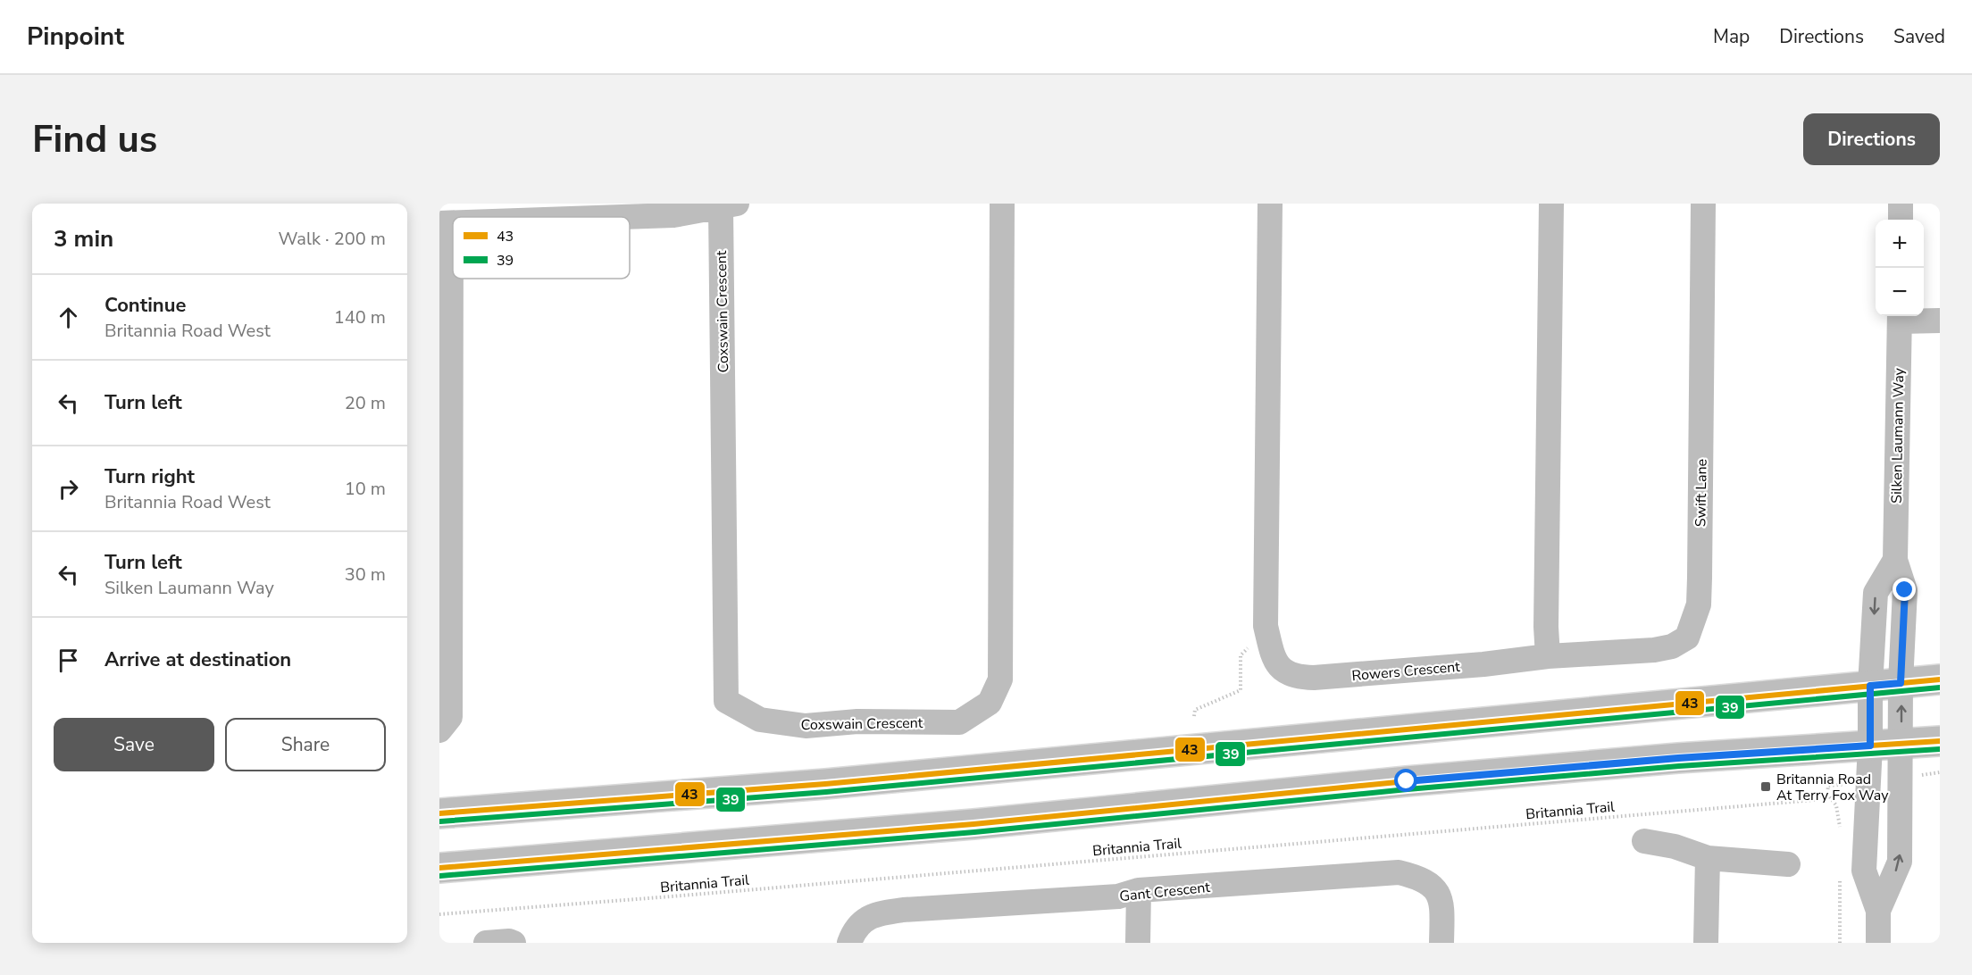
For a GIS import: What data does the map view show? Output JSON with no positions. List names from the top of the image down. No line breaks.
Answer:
{"streets":{"street":["Coxswain Crescent","Silken Laumann Way","Swift Lane","Rowers Crescent","Gant Crescent"],"path":["Britannia Trail"]},"crossings":[["Swift Lane","Rowers Crescent"]],"places":{"transit":["Britannia Road At Terry Fox Way"]},"lines":["transit line 43","transit line 39"],"legend":["43","39"],"page":{"header":"Pinpoint","nav":["Map","Directions","Saved"],"buttons":["Directions",["Save","Share"]],"title":"Find us","heading":["3 min","Walk · 200 m"],"map_buttons":["+","−"],"list":[["Continue","Britannia Road West","140 m"],["Turn left","20 m"],["Turn right","Britannia Road West","10 m"],["Turn left","Silken Laumann Way","30 m"],"Arrive at destination"]}}
